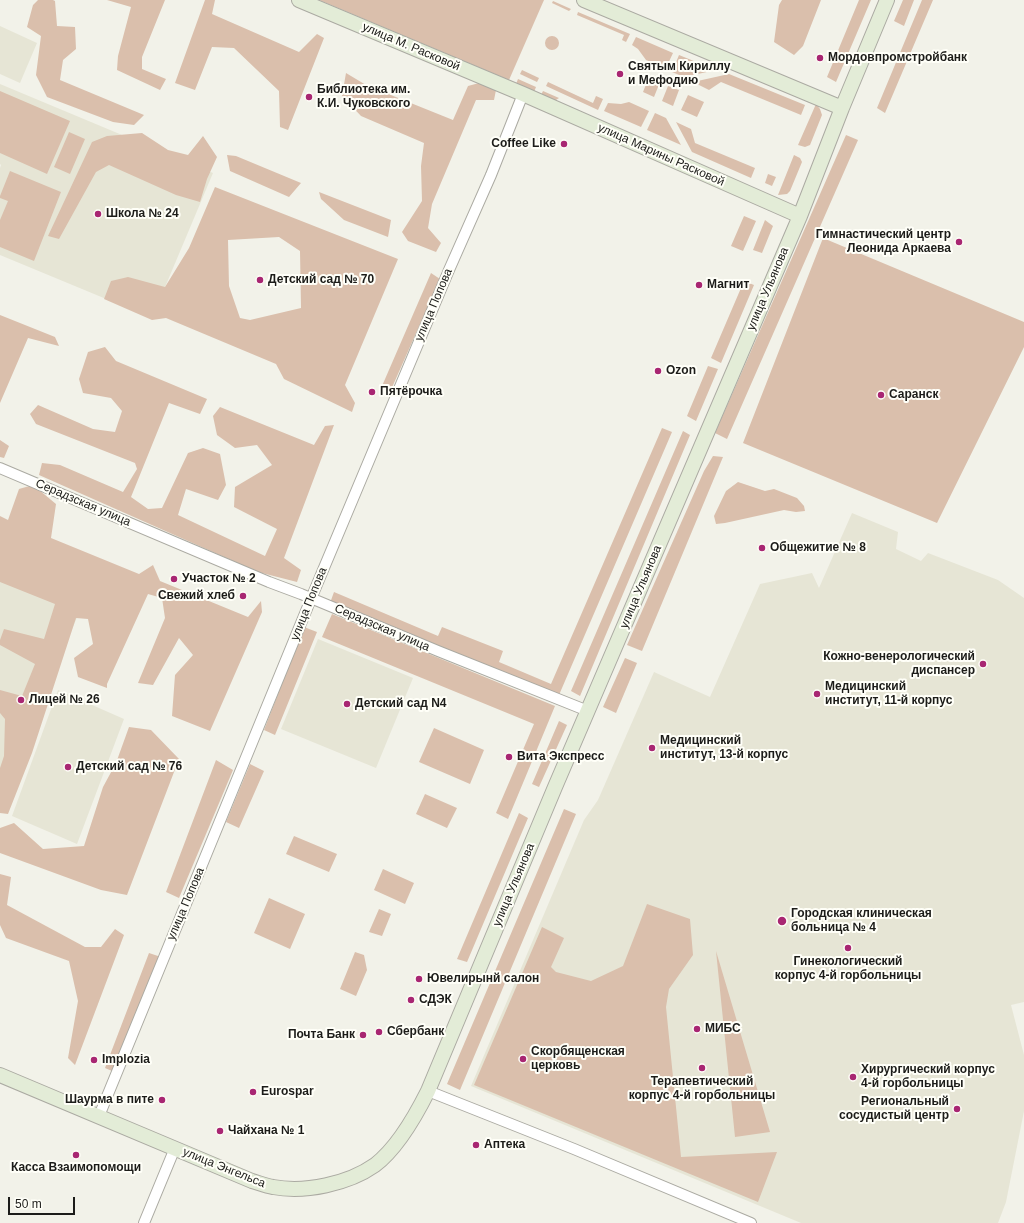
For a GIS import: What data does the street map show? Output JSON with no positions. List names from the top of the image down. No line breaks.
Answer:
{"streets":{"main road":["улица М. Расковой","улица Марины Расковой","улица Ульянова","улица Энгельса"],"street":["улица Попова","Серадзская улица"]},"crossings":[["улица М. Расковой","улица Марины Расковой"],["улица М. Расковой","улица Попова"],["улица Марины Расковой","улица Ульянова"],["улица Марины Расковой","улица Попова"],["улица Ульянова","Серадзская улица"],["улица Ульянова","улица Энгельса"],["улица Попова","Серадзская улица"],["улица Попова","улица Энгельса"]],"places":["Мордовпромстройбанк","Святым Кириллу и Мефодию","Библиотека им. К.И. Чуковского","Coffee Like","Школа № 24","Гимнастический центр Леонида Аркаева","Детский сад № 70","Магнит","Ozon","Пятёрочка","Саранск","Общежитие № 8","Участок № 2","Свежий хлеб","Кожно-венерологический диспансер","Медицинский институт, 11-й корпус","Лицей № 26","Детский сад N4","Медицинский институт, 13-й корпус","Вита Экспресс","Детский сад № 76","Городская клиническая больница № 4","Гинекологический корпус 4-й горбольницы","Ювелирынй салон","СДЭК","МИБС","Сбербанк","Почта Банк","Скорбященская церковь","Implozia","Терапевтический корпус 4-й горбольницы","Хирургический корпус 4-й горбольницы","Eurospar","Шаурма в пите","Региональный сосудистый центр","Чайхана № 1","Аптека","Касса Взаимопомощи"],"scale_bar":"50 m"}
